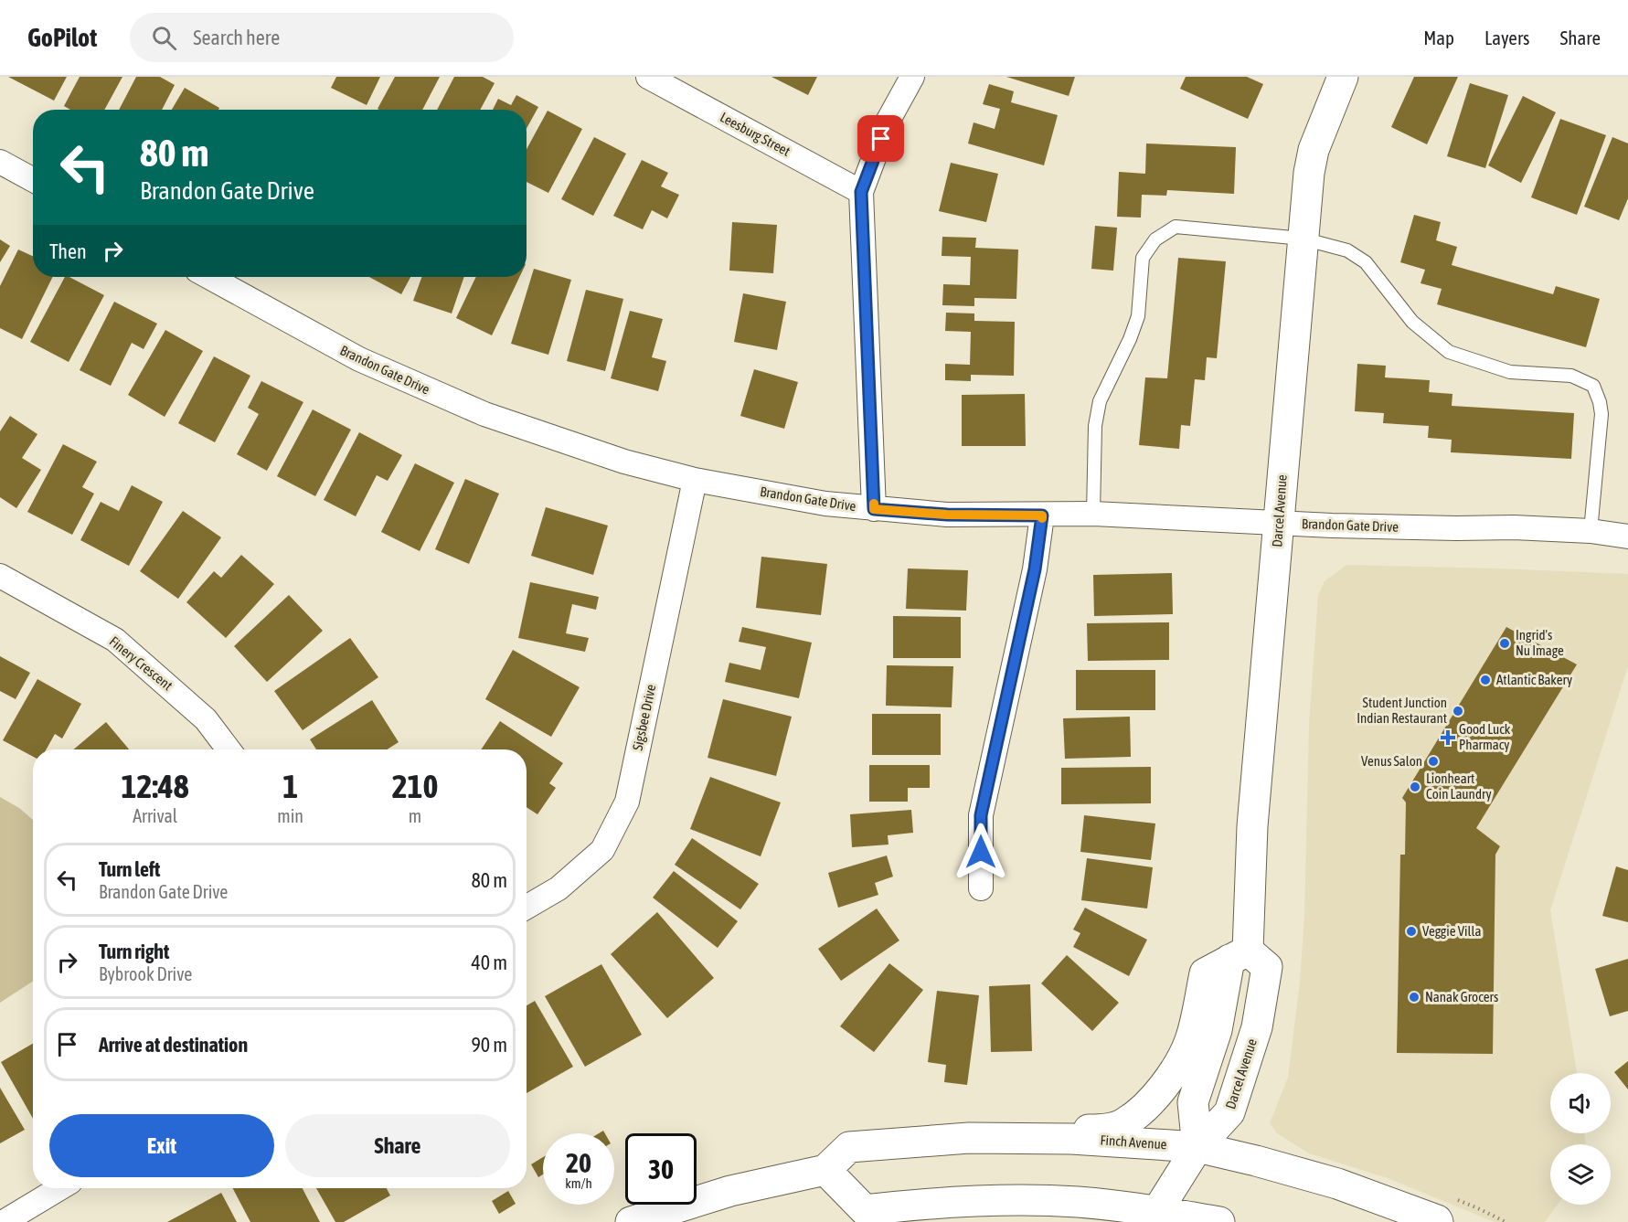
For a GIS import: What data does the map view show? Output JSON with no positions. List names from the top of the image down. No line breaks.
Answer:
{"streets":{"main road":["Darcel Avenue","Finch Avenue"],"street":["Leesburg Street","Brandon Gate Drive","Finery Crescent","Sigsbee Drive"]},"crossings":[["Brandon Gate Drive","Darcel Avenue"],["Brandon Gate Drive","Sigsbee Drive"],["Darcel Avenue","Finch Avenue"]],"places":{"other":["Ingrid's Nu Image","Atlantic Bakery","Student Junction Indian Restaurant","Venus Salon","Lionheart Coin Laundry","Veggie Villa","Nanak Grocers"],"health":["Good Luck Pharmacy"]},"page":{"header":"GoPilot","search":"Search here","nav":["Map","Layers","Share"],"turn":["80 m","Brandon Gate Drive"],"then":"Then","eta":["12:48","Arrival","1","min","210","m"],"list":[{"name":"Turn left","note":"Brandon Gate Drive","value":"80 m"},{"name":"Turn right","note":"Bybrook Drive","value":"40 m"},{"name":"Arrive at destination","value":"90 m"}],"buttons":["Exit","Share"],"speed":"20 km/h","limit":"30"}}
